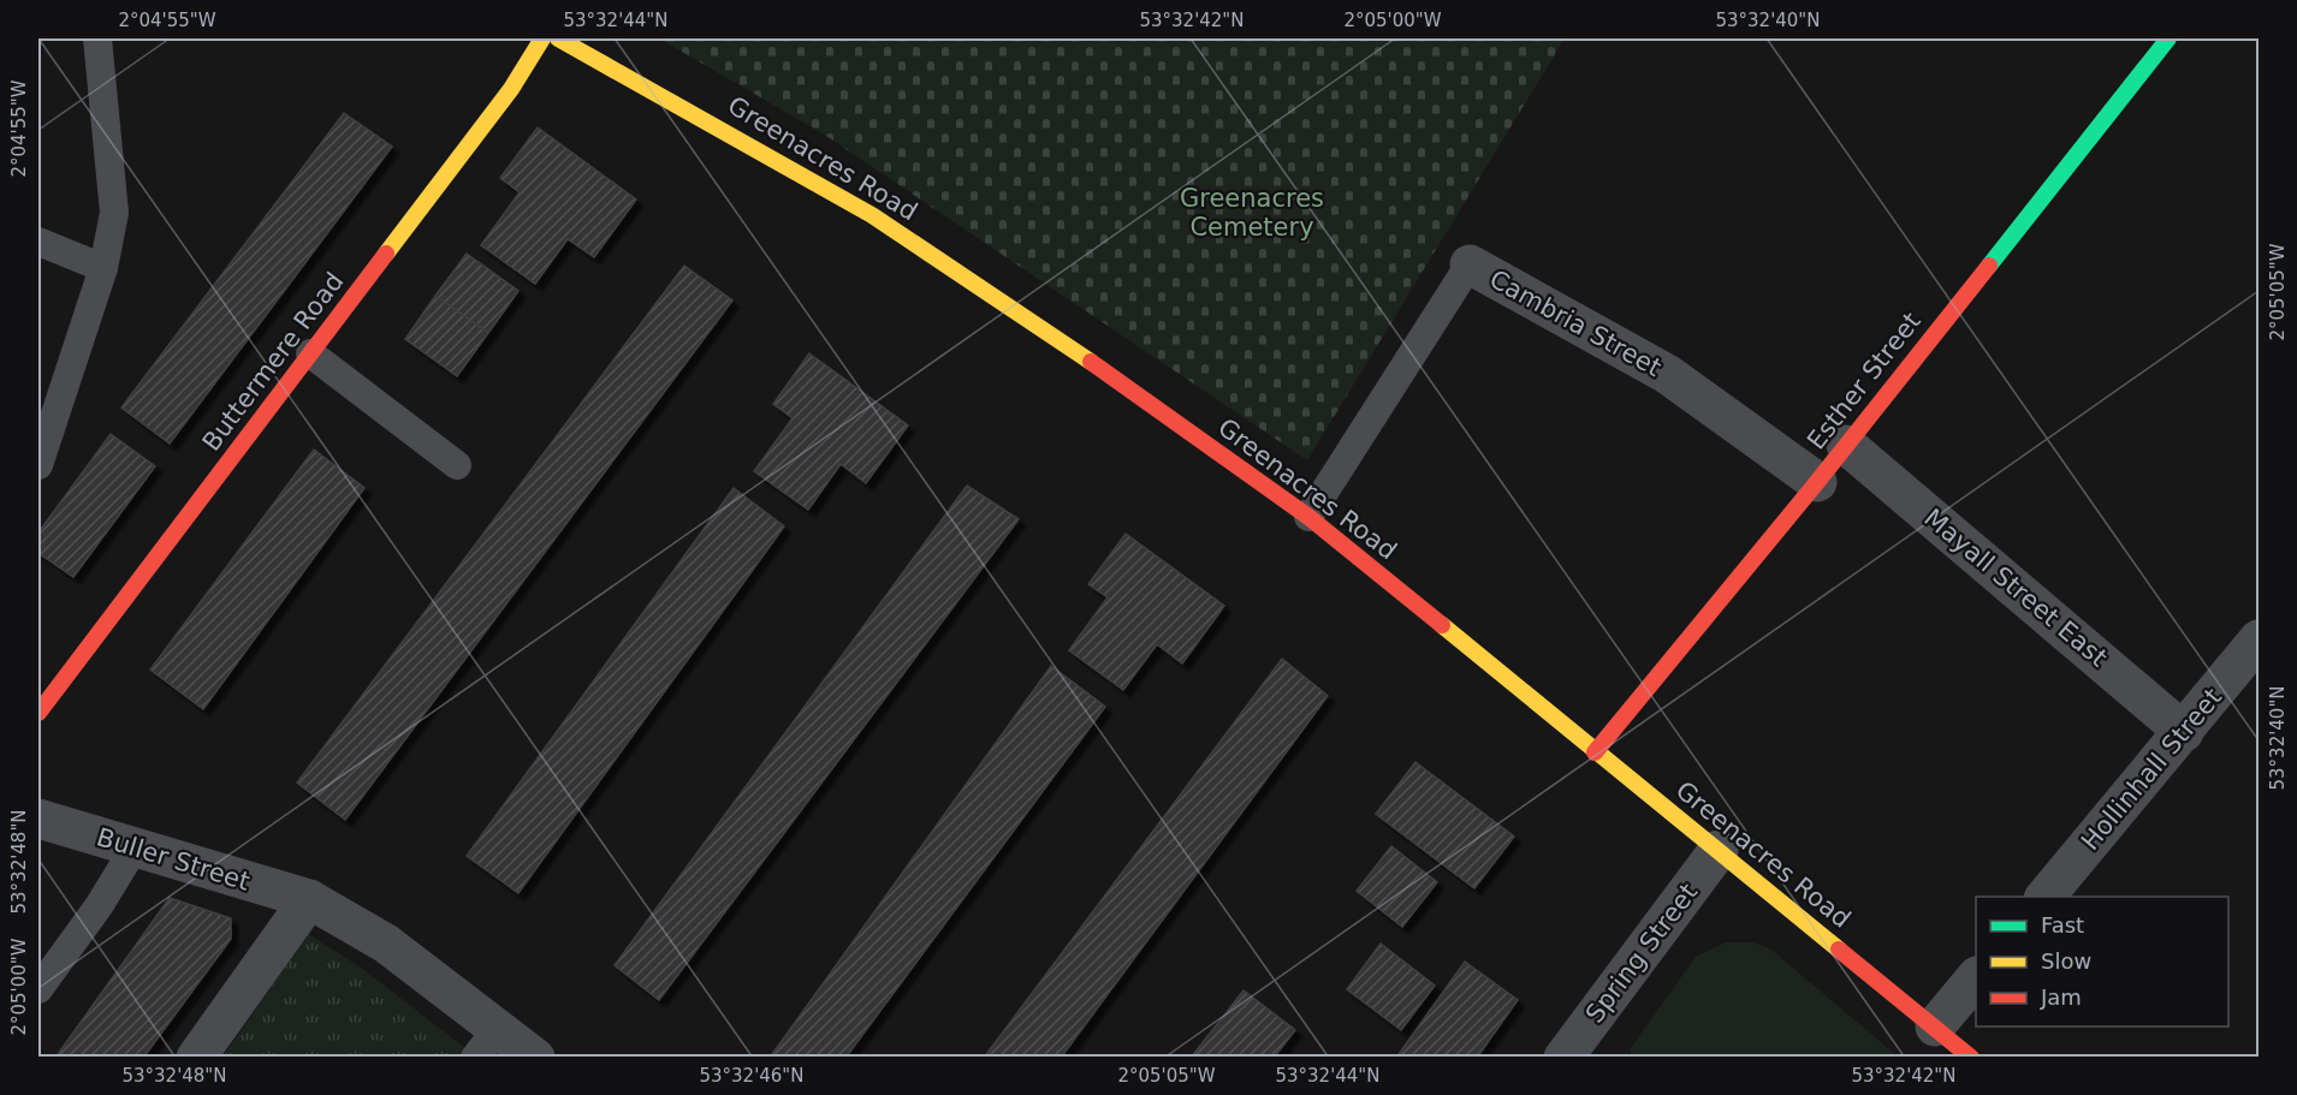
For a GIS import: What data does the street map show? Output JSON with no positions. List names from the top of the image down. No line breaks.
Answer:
{"streets":{"street":["Greenacres Road","Cambria Street","Buttermere Road","Esther Street","Mayall Street East","Hollinhall Street","Buller Street","Spring Street"]},"crossings":[["Greenacres Road","Cambria Street"],["Greenacres Road","Esther Street"],["Greenacres Road","Spring Street"],["Cambria Street","Esther Street"],["Esther Street","Mayall Street East"],["Mayall Street East","Hollinhall Street"]],"parks":["Greenacres Cemetery"],"legend":["Fast","Slow","Jam"],"coordinates":["2°04'55\"W","53°32'44\"N","53°32'42\"N","2°05'00\"W","53°32'40\"N","2°05'05\"W","53°32'48\"N","53°32'46\"N"]}
